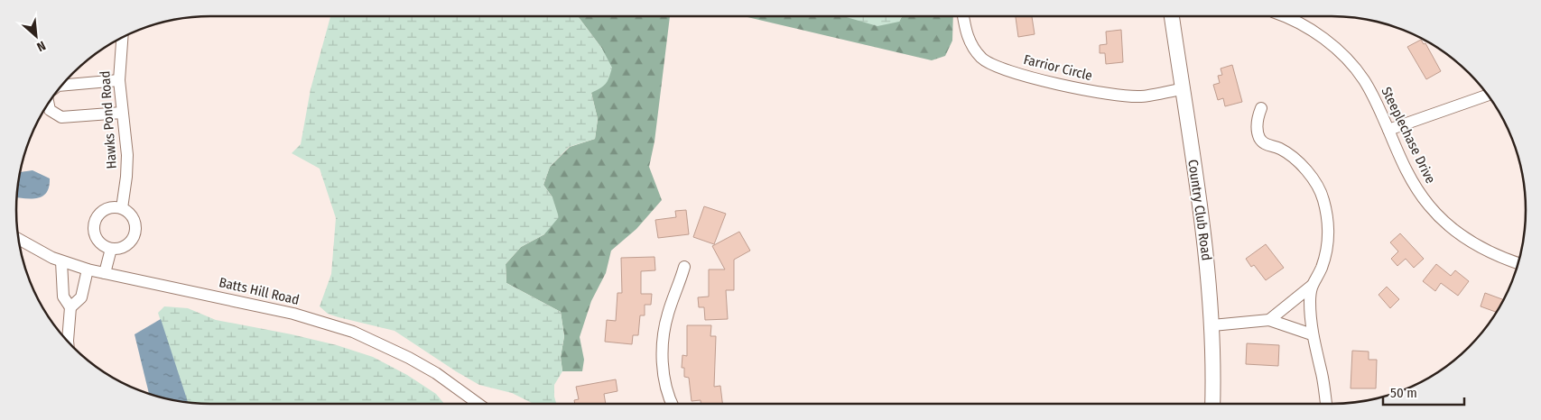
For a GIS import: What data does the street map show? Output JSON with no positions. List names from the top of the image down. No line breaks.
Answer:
{"streets":{"street":["Farrior Circle","Hawks Pond Road","Steeplechase Drive","Country Club Road","Batts Hill Road"]},"crossings":[["Farrior Circle","Country Club Road"]],"scale_bar":"50 m","north":"bottom right"}
